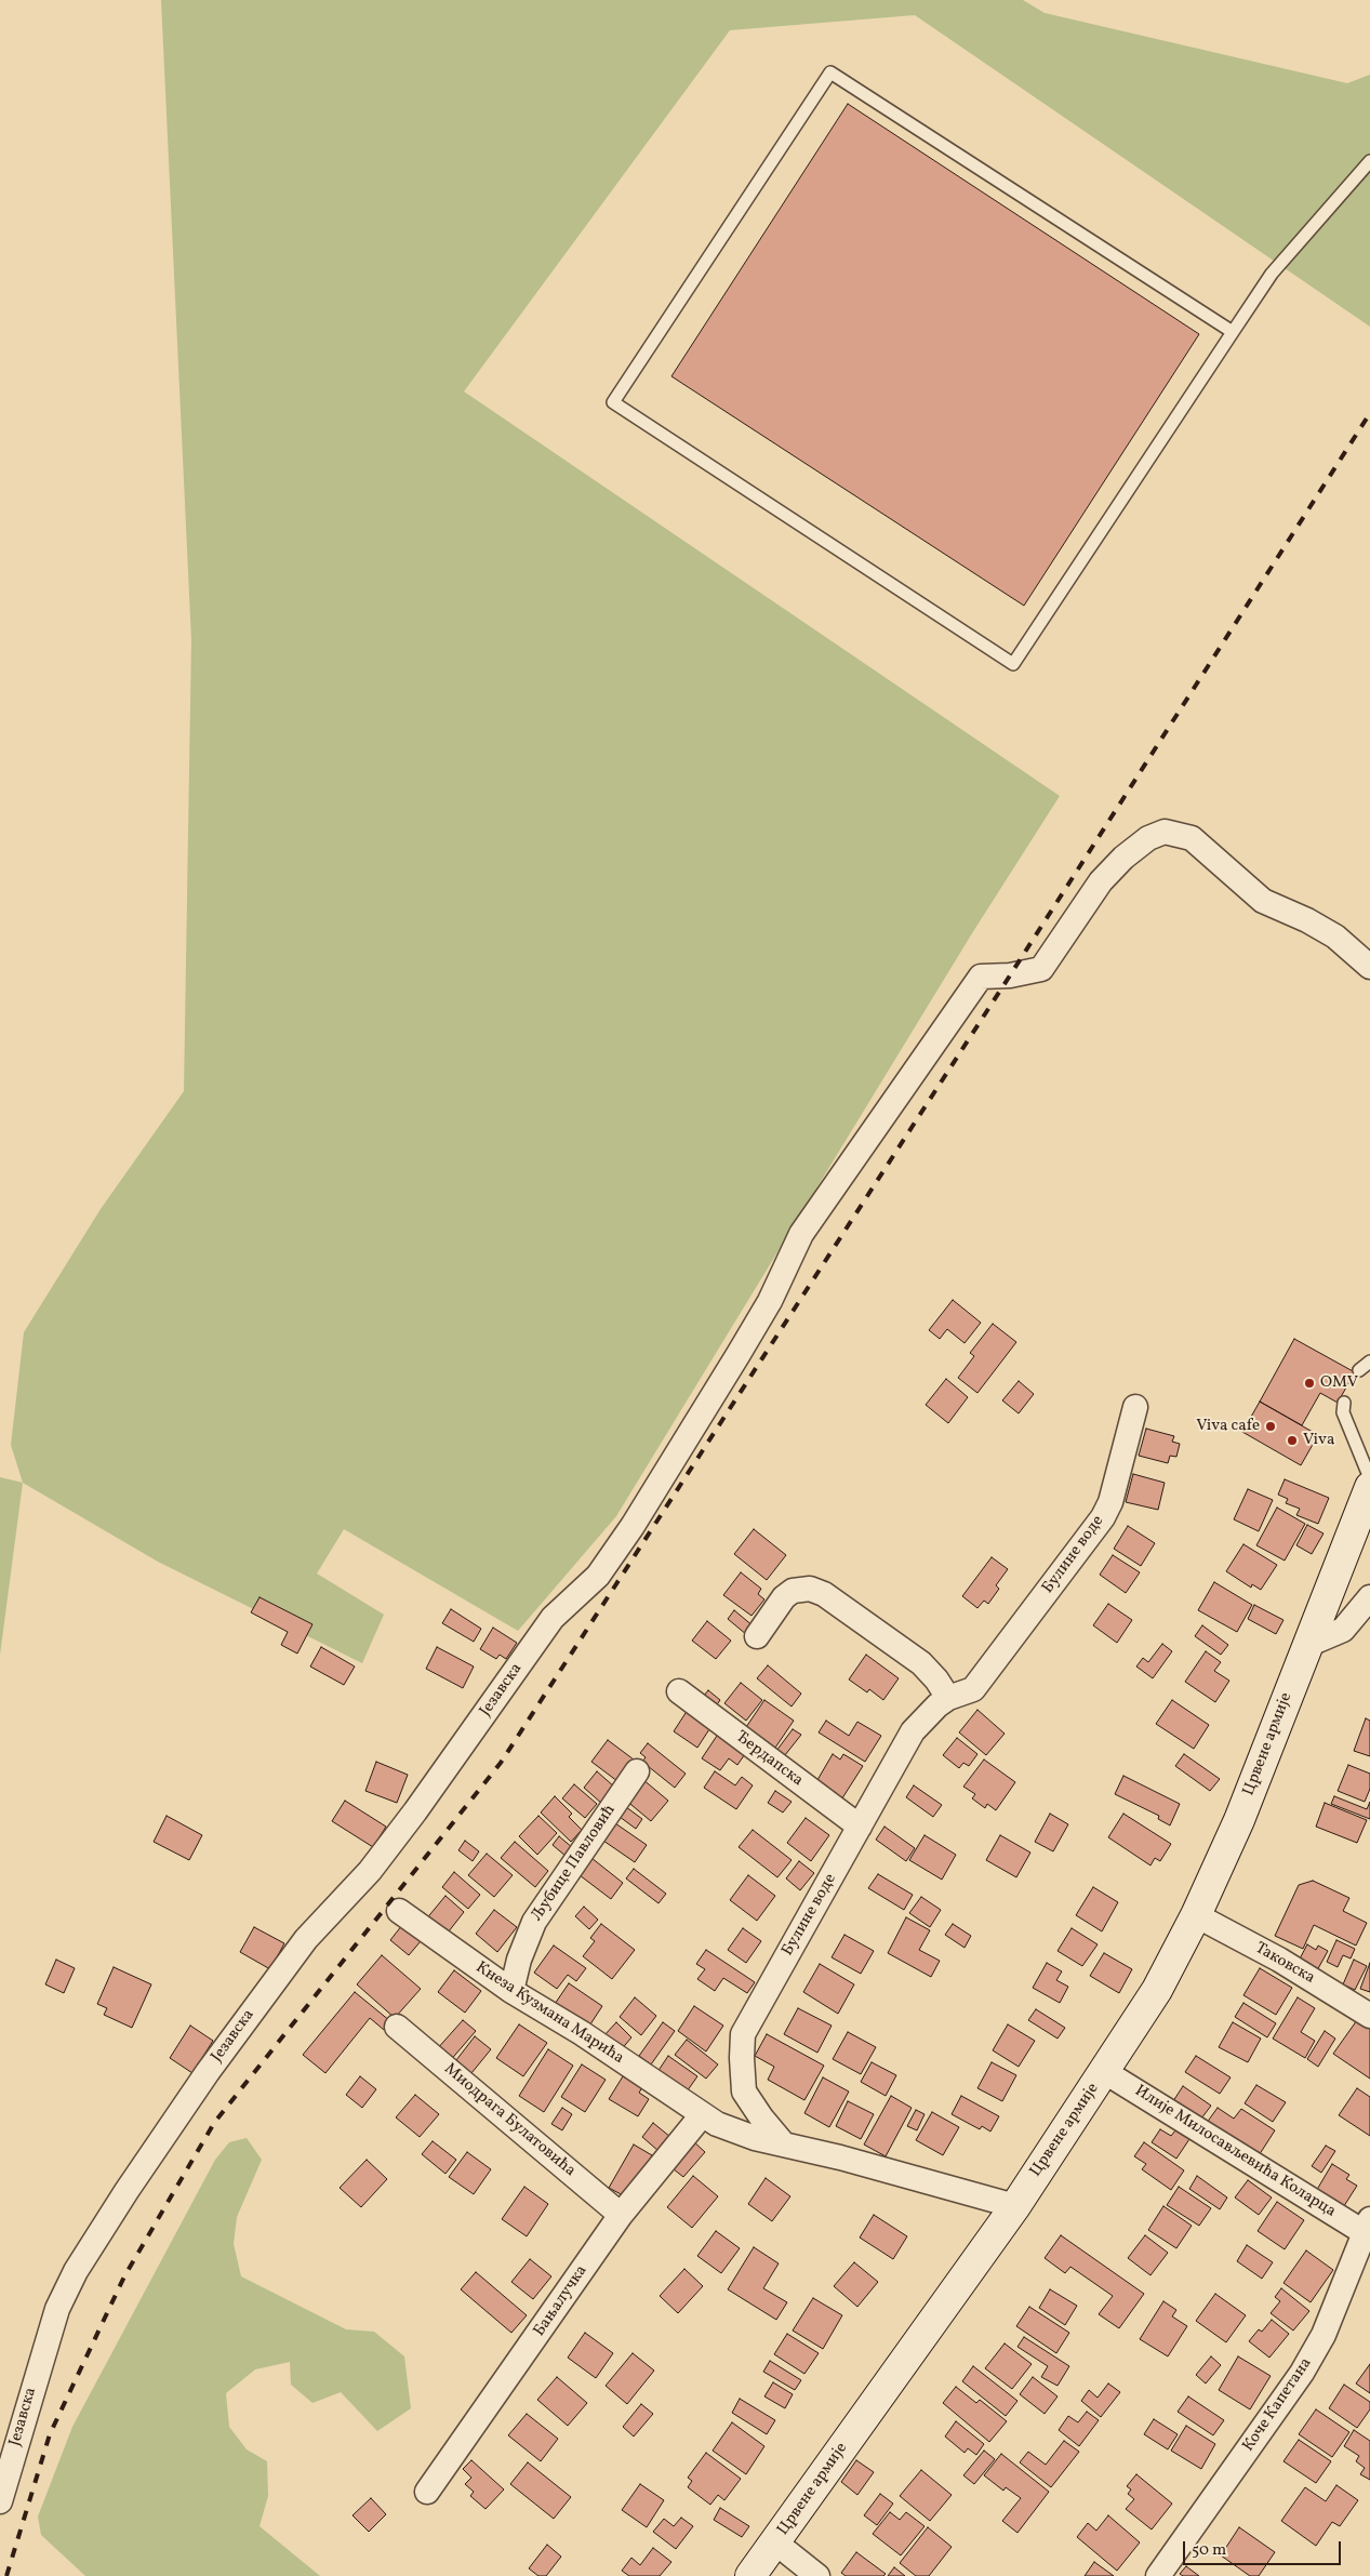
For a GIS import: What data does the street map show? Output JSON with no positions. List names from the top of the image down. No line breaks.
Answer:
{"streets":{"main road":["Црвене армије"],"street":["Булине воде","Језавска","Ђердапска","Љубице Павловић","Таковска","Кнеза Кузмана Марића","Миодрага Булатовића","Илије Милосављевића Коларца","Бањалучка","Коче Капетана"]},"crossings":[["Булине воде","Ђердапска"],["Црвене армије","Таковска"],["Црвене армије","Илије Милосављевића Коларца"],["Љубице Павловић","Кнеза Кузмана Марића"],["Кнеза Кузмана Марића","Бањалучка"],["Миодрага Булатовића","Бањалучка"],["Илије Милосављевића Коларца","Коче Капетана"]],"places":["OMV","Viva cafe","Viva"],"scale_bar":"50 m"}
